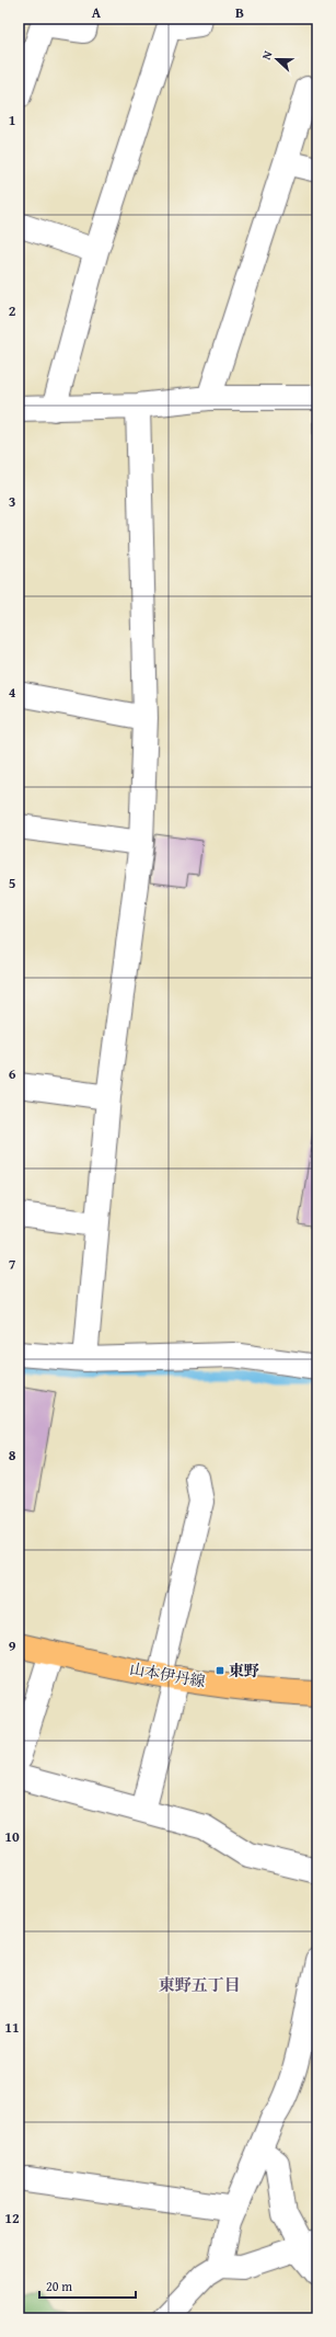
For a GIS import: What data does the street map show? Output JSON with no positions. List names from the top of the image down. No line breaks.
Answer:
{"streets":{"main road":["山本伊丹線"]},"districts":["東野五丁目"],"places":{"transit":["東野"]},"scale_bar":"20 m","north":"left","grid":{"columns":["A","B"],"rows":["1","2","3","4","5","6","7","8","9","10","11","12"]}}
